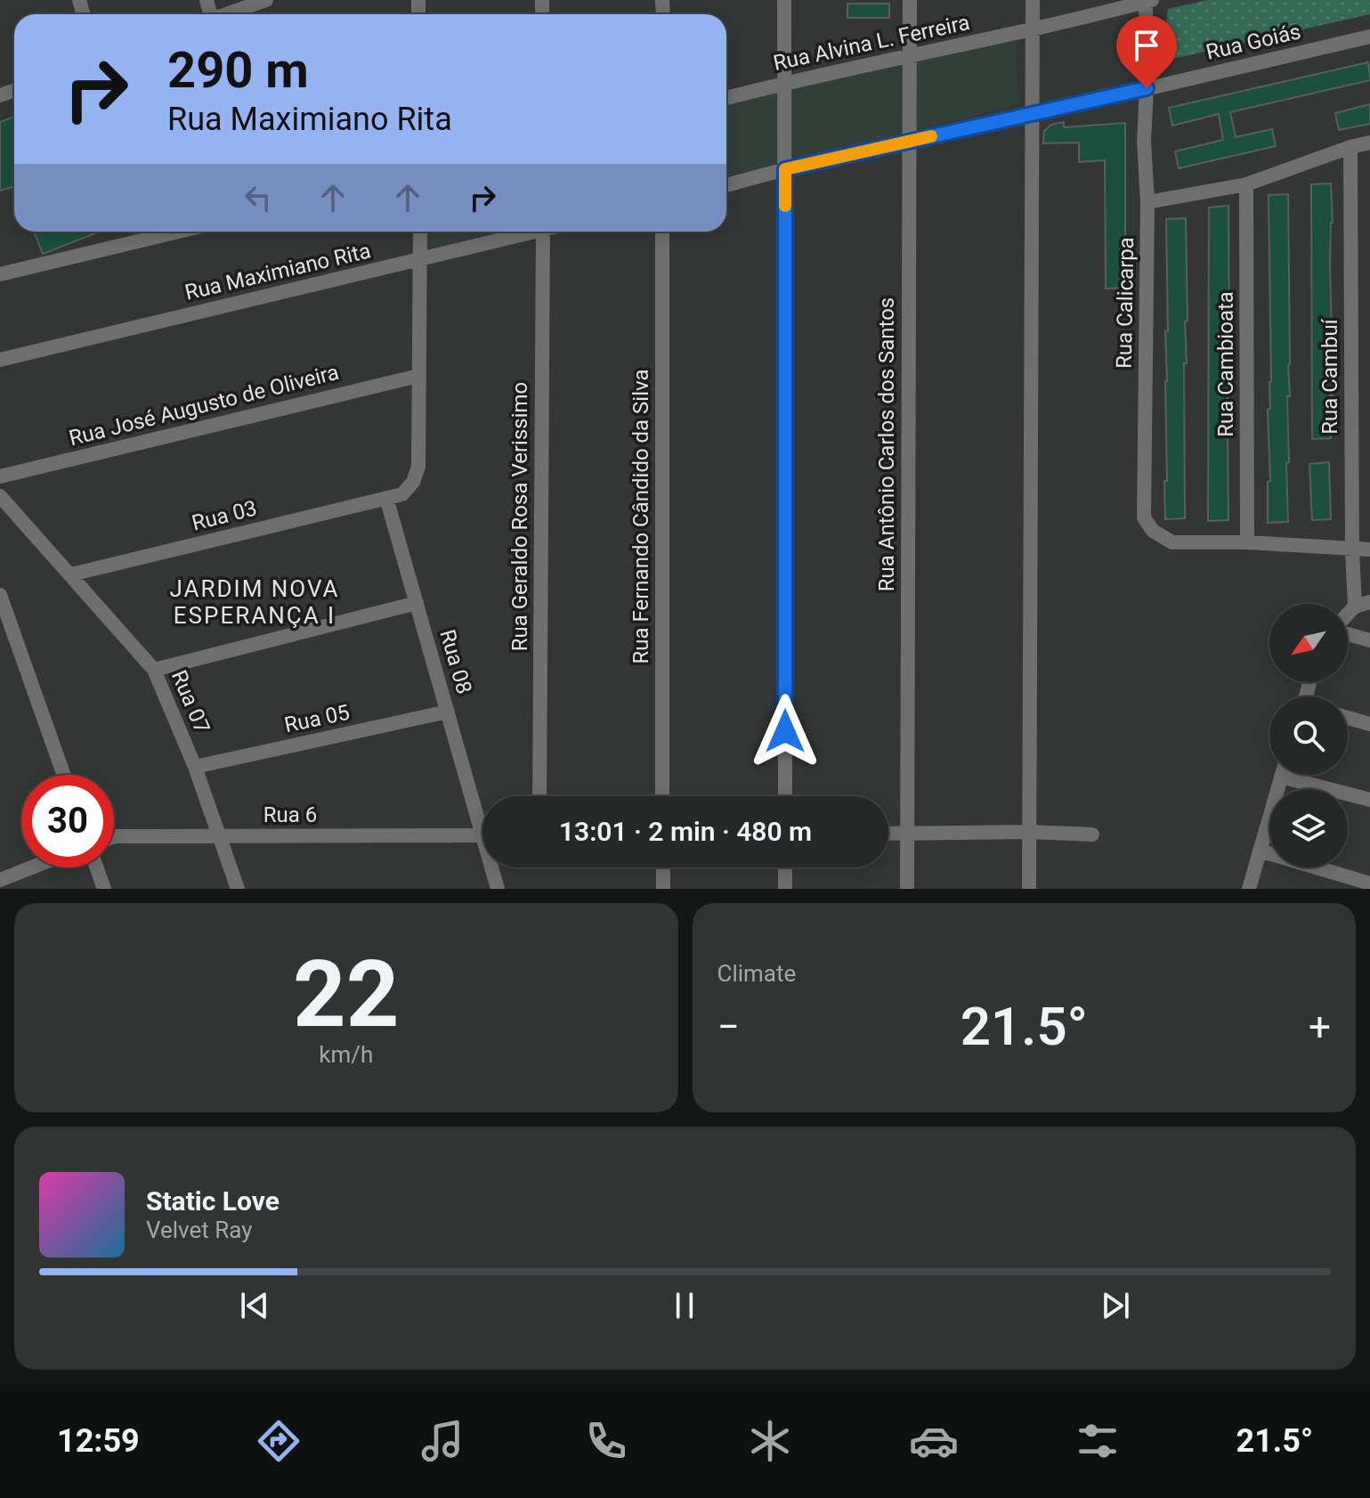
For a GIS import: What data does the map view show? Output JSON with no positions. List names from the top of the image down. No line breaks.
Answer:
{"streets":{"street":["Rua Goiás","Rua Alvina L. Ferreira","Rua Maximiano Rita","Rua Calicarpa","Rua Cambioata","Rua Cambuí","Rua José Augusto de Oliveira","Rua Antônio Carlos dos Santos","Rua 03","Rua Geraldo Rosa Verissimo","Rua Fernando Cândido da Silva","Rua 08","Rua 07","Rua 05","Rua 6"]},"crossings":[["Rua Goiás","Rua Calicarpa"],["Rua Alvina L. Ferreira","Rua Antônio Carlos dos Santos"],["Rua Calicarpa","Rua Cambioata"],["Rua 03","Rua 08"],["Rua 03","Rua 07"],["Rua 08","Rua 05"],["Rua 07","Rua 05"],["Rua 07","Rua 6"]],"districts":["JARDIM NOVA ESPERANÇA I"],"north":"bottom left","page":{"turn":["290 m","Rua Maximiano Rita"],"limit":"30","trip":"13:01 · 2 min · 480 m","tile":[["22","km/h"],"Climate"],"heat":["−","21.5°","+"],"song":["Static Love","Velvet Ray"],"tabs":["12:59","21.5°"]}}
